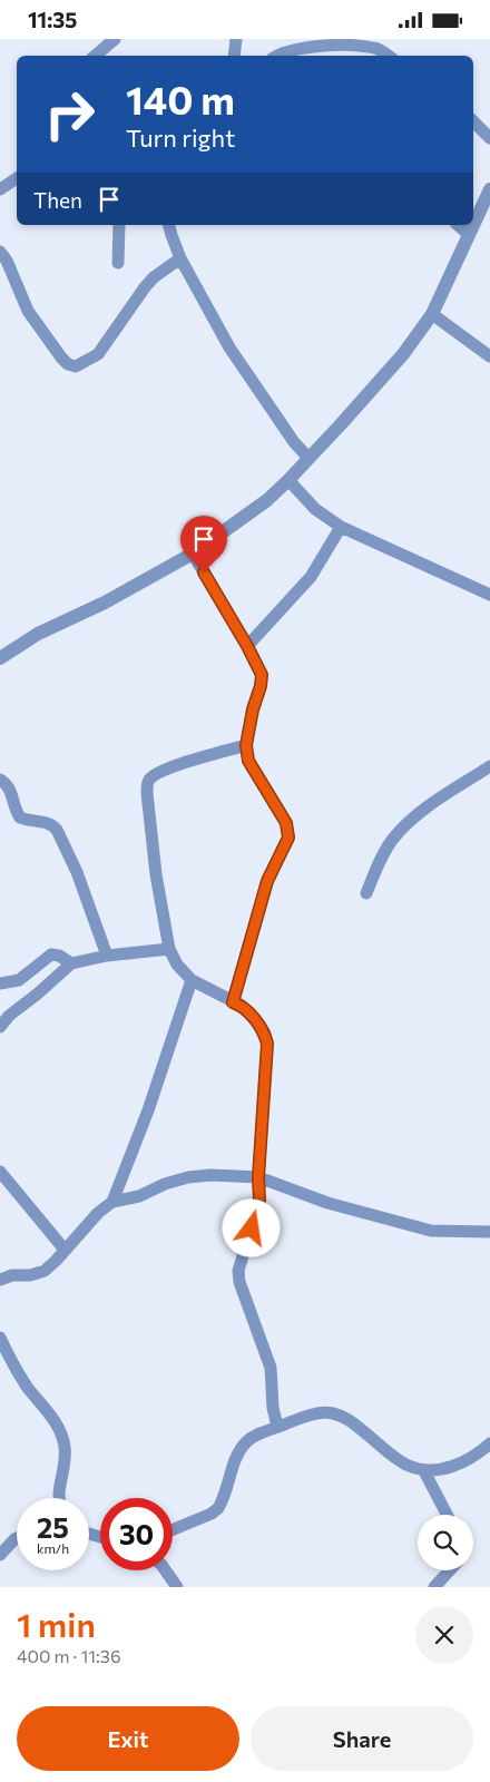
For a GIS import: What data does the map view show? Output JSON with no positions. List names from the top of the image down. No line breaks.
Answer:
{"page":{"status":"11:35","turn":["140 m","Turn right"],"then":"Then","speed":"25 km/h","limit":"30","heading":["1 min","400 m · 11:36"],"buttons":["Exit","Share"]}}
